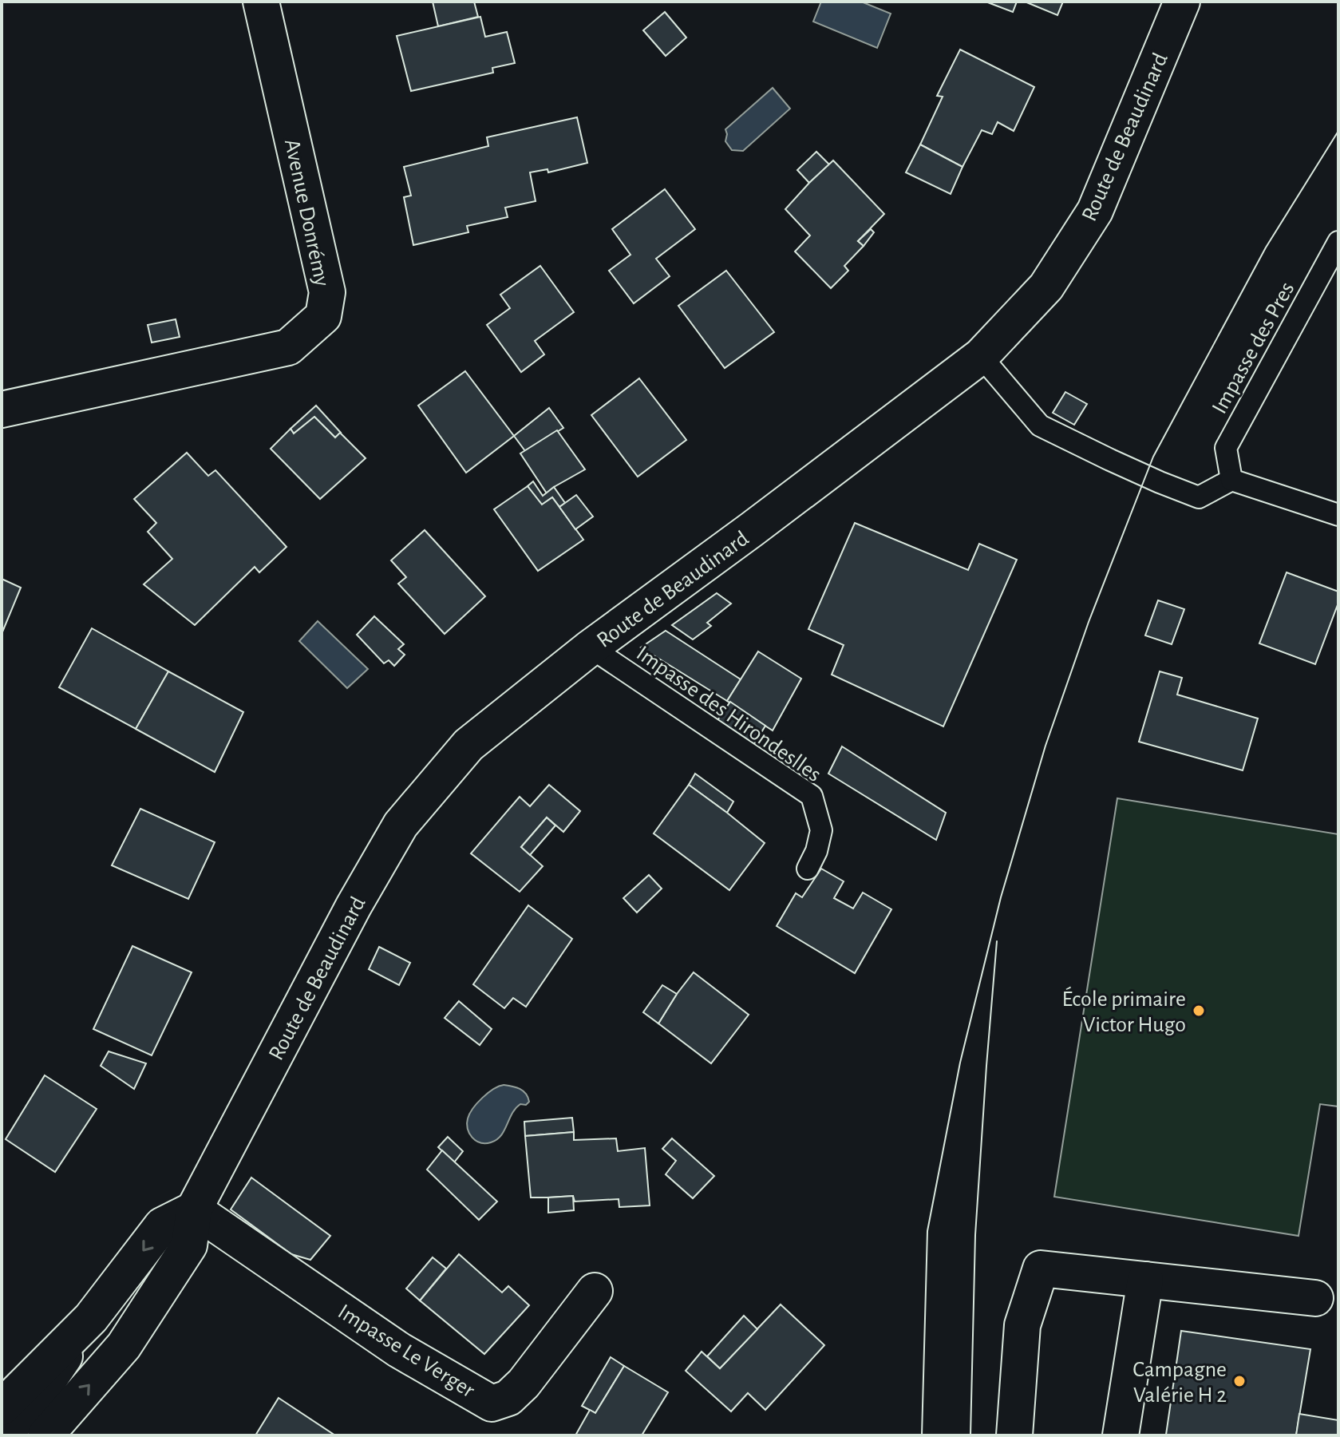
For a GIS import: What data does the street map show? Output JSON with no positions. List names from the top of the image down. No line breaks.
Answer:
{"streets":{"street":["Route de Beaudinard","Avenue Donrémy","Impasse Le Verger"],"lane":["Impasse des Pres","Impasse des Hirondeslles"]},"crossings":[["Route de Beaudinard","Impasse des Hirondeslles"],["Route de Beaudinard","Impasse Le Verger"]],"places":["École primaire Victor Hugo","Campagne Valérie H 2"]}
